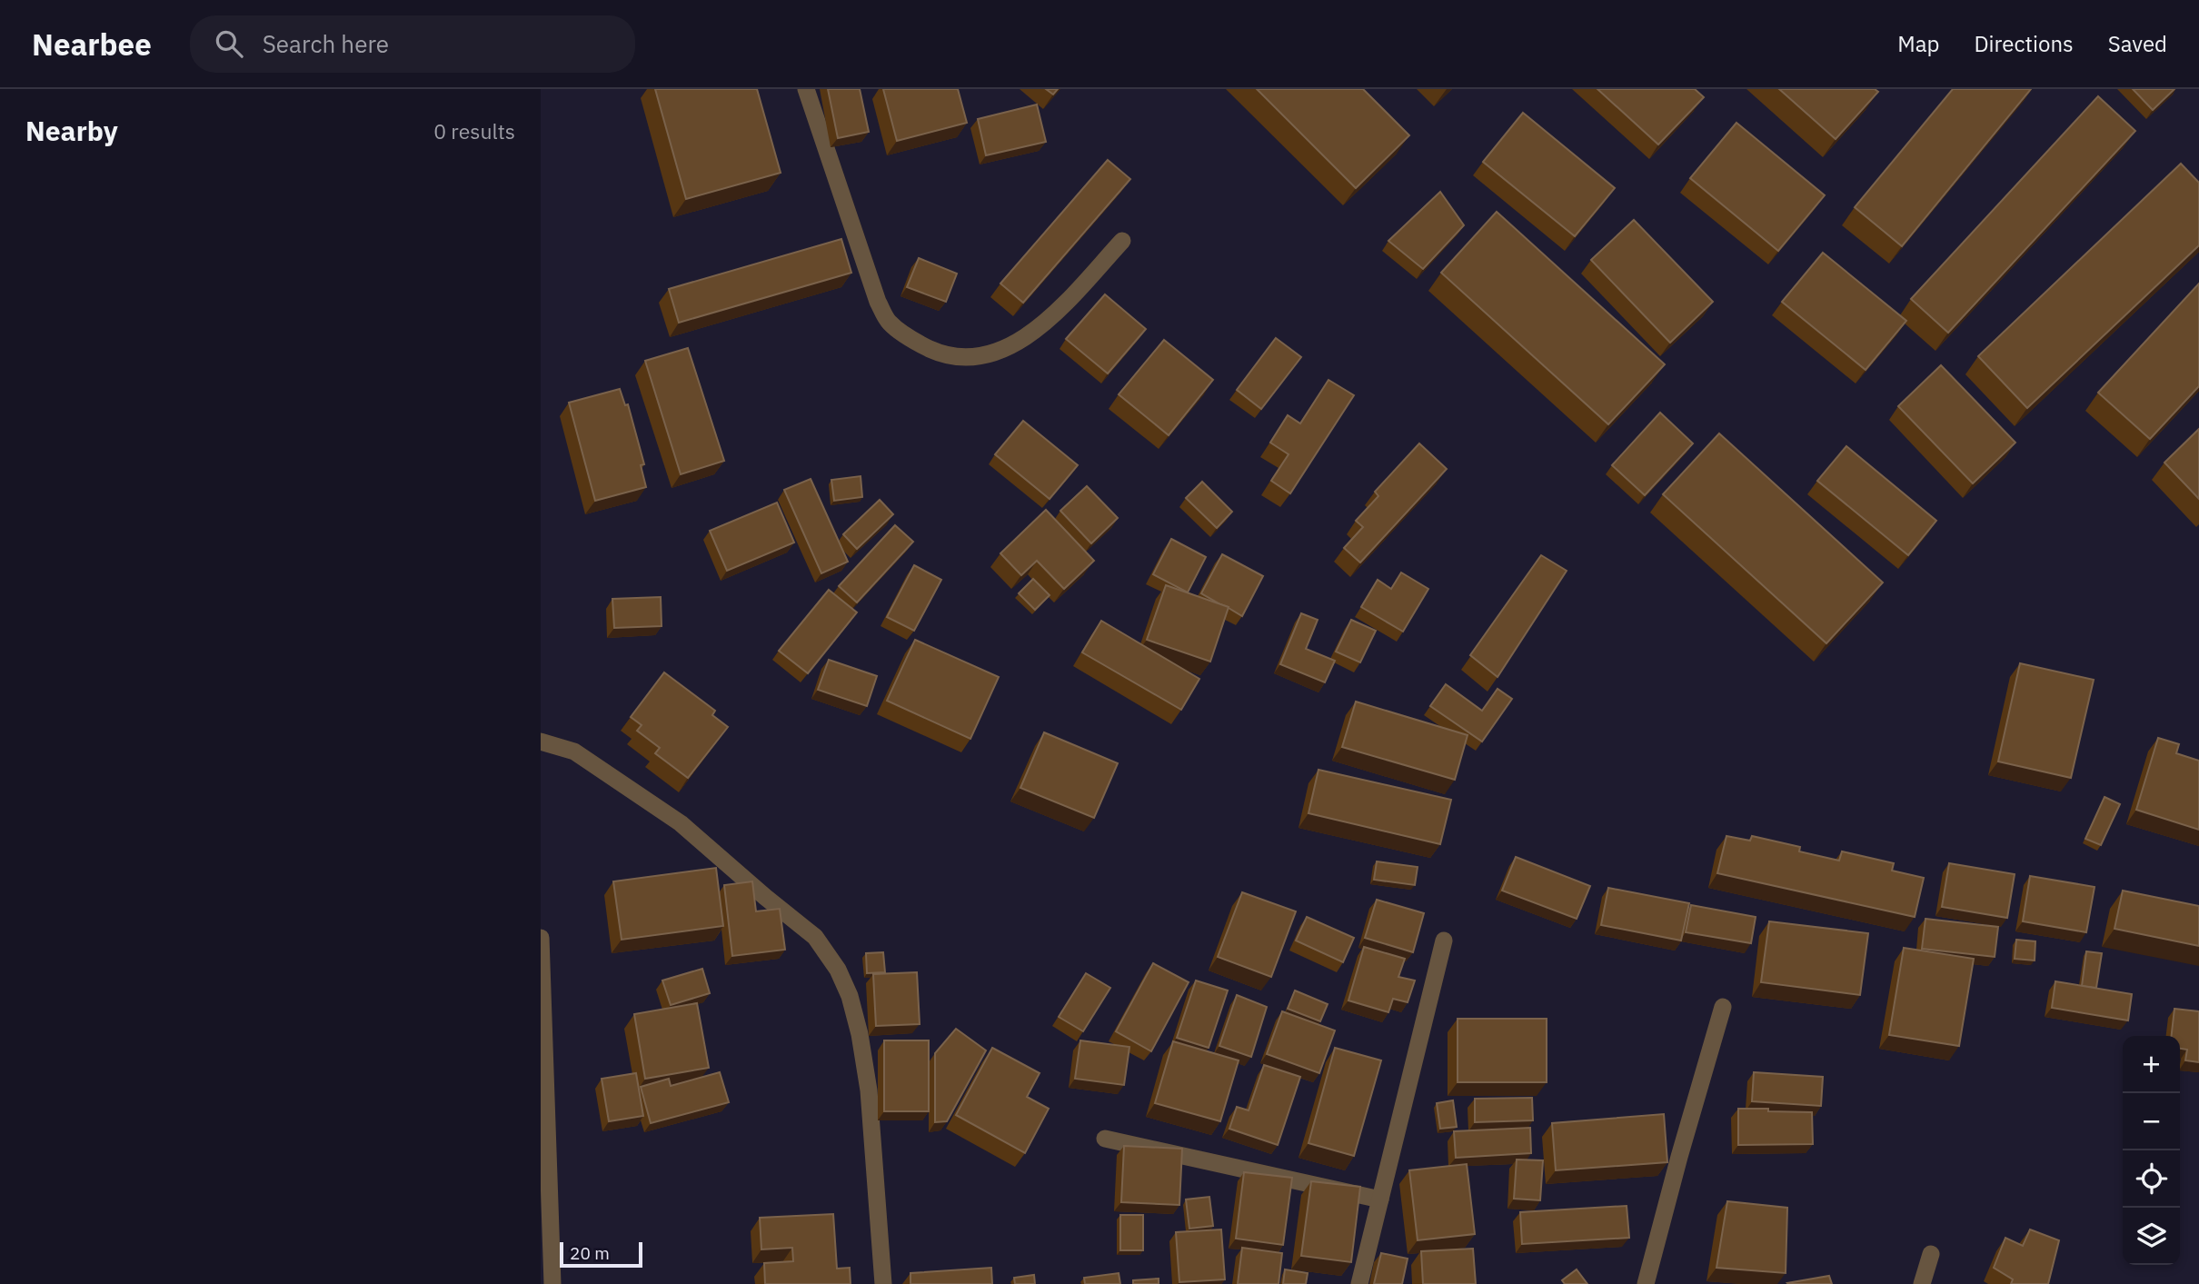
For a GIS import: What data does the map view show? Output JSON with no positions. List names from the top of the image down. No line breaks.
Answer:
{"scale_bar":"20 m","page":{"header":"Nearbee","search":"Search here","nav":["Map","Directions","Saved"],"heading":["Nearby","0 results"],"map_buttons":["+","−"],"scale":"20 m"}}
